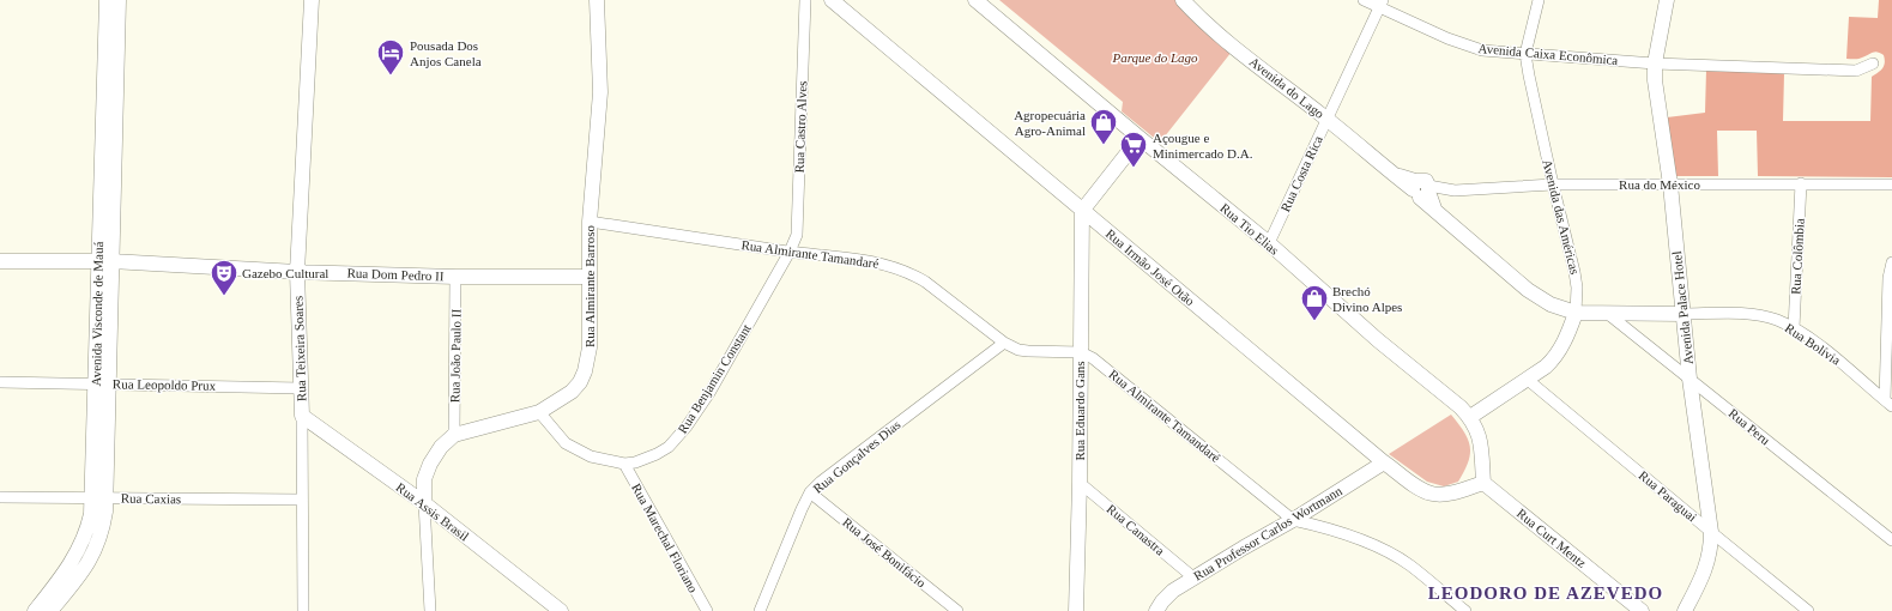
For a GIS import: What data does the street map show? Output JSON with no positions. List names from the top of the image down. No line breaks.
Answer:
{"streets":{"street":["Avenida Caixa Econômica","Avenida do Lago","Rua Castro Alves","Rua Costa Rica","Rua do México","Avenida das Américas","Rua Tio Elias","Rua Almirante Tamandaré","Rua Colômbia","Rua Irmão José Otão","Rua Dom Pedro II","Rua Almirante Barroso","Avenida Palace Hotel","Avenida Visconde de Mauá","Rua Bolívia","Rua Teixeira Soares","Rua João Paulo II","Rua Benjamin Constant","Rua Leopoldo Prux","Rua Eduardo Gans","Rua Peru","Rua Gonçalves Dias","Rua Paraguai","Rua Caxias","Rua Assis Brasil","Rua Canastra","Rua Professor Carlos Wortmann","Rua Marechal Floriano","Rua Curt Mentz","Rua José Bonifácio"]},"crossings":[["Avenida Caixa Econômica","Rua Costa Rica"],["Avenida Caixa Econômica","Avenida das Américas"],["Avenida Caixa Econômica","Avenida Palace Hotel"],["Avenida do Lago","Rua Costa Rica"],["Avenida do Lago","Rua do México"],["Avenida do Lago","Avenida das Américas"],["Avenida do Lago","Rua Bolívia"],["Rua Castro Alves","Rua Almirante Tamandaré"],["Rua Castro Alves","Rua Benjamin Constant"],["Rua Costa Rica","Rua Tio Elias"],["Rua do México","Avenida das Américas"],["Rua do México","Rua Colômbia"],["Rua do México","Avenida Palace Hotel"],["Avenida das Américas","Rua Tio Elias"],["Avenida das Américas","Rua Bolívia"],["Avenida das Américas","Rua Paraguai"],["Rua Tio Elias","Rua Irmão José Otão"],["Rua Tio Elias","Rua Curt Mentz"],["Rua Almirante Tamandaré","Rua Almirante Barroso"],["Rua Almirante Tamandaré","Rua Benjamin Constant"],["Rua Almirante Tamandaré","Rua Eduardo Gans"],["Rua Almirante Tamandaré","Rua Gonçalves Dias"],["Rua Almirante Tamandaré","Rua Professor Carlos Wortmann"],["Rua Colômbia","Rua Bolívia"],["Rua Irmão José Otão","Rua Eduardo Gans"],["Rua Irmão José Otão","Rua Professor Carlos Wortmann"],["Rua Irmão José Otão","Rua Curt Mentz"],["Rua Dom Pedro II","Rua Almirante Barroso"],["Rua Dom Pedro II","Avenida Visconde de Mauá"],["Rua Dom Pedro II","Rua Teixeira Soares"],["Rua Dom Pedro II","Rua João Paulo II"],["Rua Almirante Barroso","Rua João Paulo II"],["Rua Almirante Barroso","Rua Benjamin Constant"],["Rua Almirante Barroso","Rua Assis Brasil"],["Avenida Palace Hotel","Rua Bolívia"],["Avenida Palace Hotel","Rua Peru"],["Avenida Palace Hotel","Rua Paraguai"],["Avenida Visconde de Mauá","Rua Leopoldo Prux"],["Avenida Visconde de Mauá","Rua Caxias"],["Rua Bolívia","Rua Peru"],["Rua Teixeira Soares","Rua Leopoldo Prux"],["Rua Teixeira Soares","Rua Caxias"],["Rua Teixeira Soares","Rua Assis Brasil"],["Rua Benjamin Constant","Rua Marechal Floriano"],["Rua Eduardo Gans","Rua Canastra"],["Rua Gonçalves Dias","Rua José Bonifácio"],["Rua Canastra","Rua Professor Carlos Wortmann"]],"districts":["LEODORO DE AZEVEDO"],"parks":["Parque do Lago"],"places":{"hotel":["Pousada Dos Anjos Canela"],"shop":["Agropecuária Agro-Animal","Brechó Divino Alpes"],"supermarket":["Açougue e Minimercado D.A."],"theatre":["Gazebo Cultural"]}}
